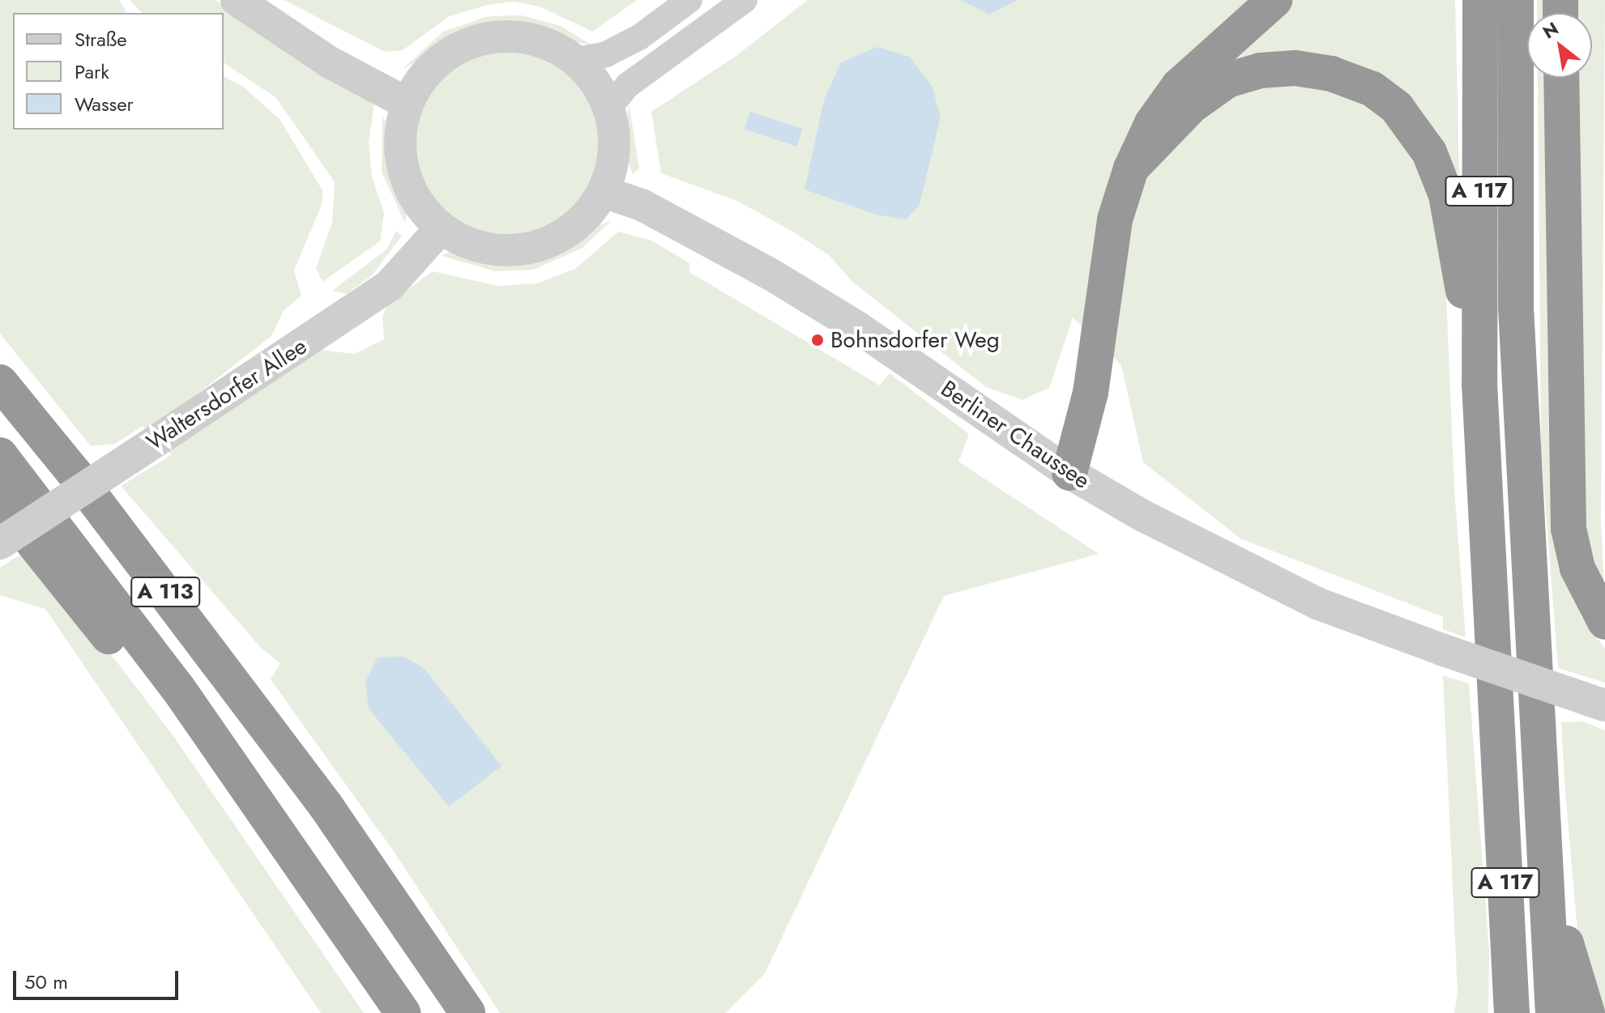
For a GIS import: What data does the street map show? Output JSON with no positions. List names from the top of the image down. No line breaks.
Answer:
{"streets":{"highway":["A 117","A 113"],"street":["Waltersdorfer Allee","Berliner Chaussee"]},"crossings":[["Waltersdorfer Allee","Berliner Chaussee"]],"places":["Bohnsdorfer Weg"],"legend":["Straße","Park","Wasser"],"scale_bar":"50 m","north":"top left"}
